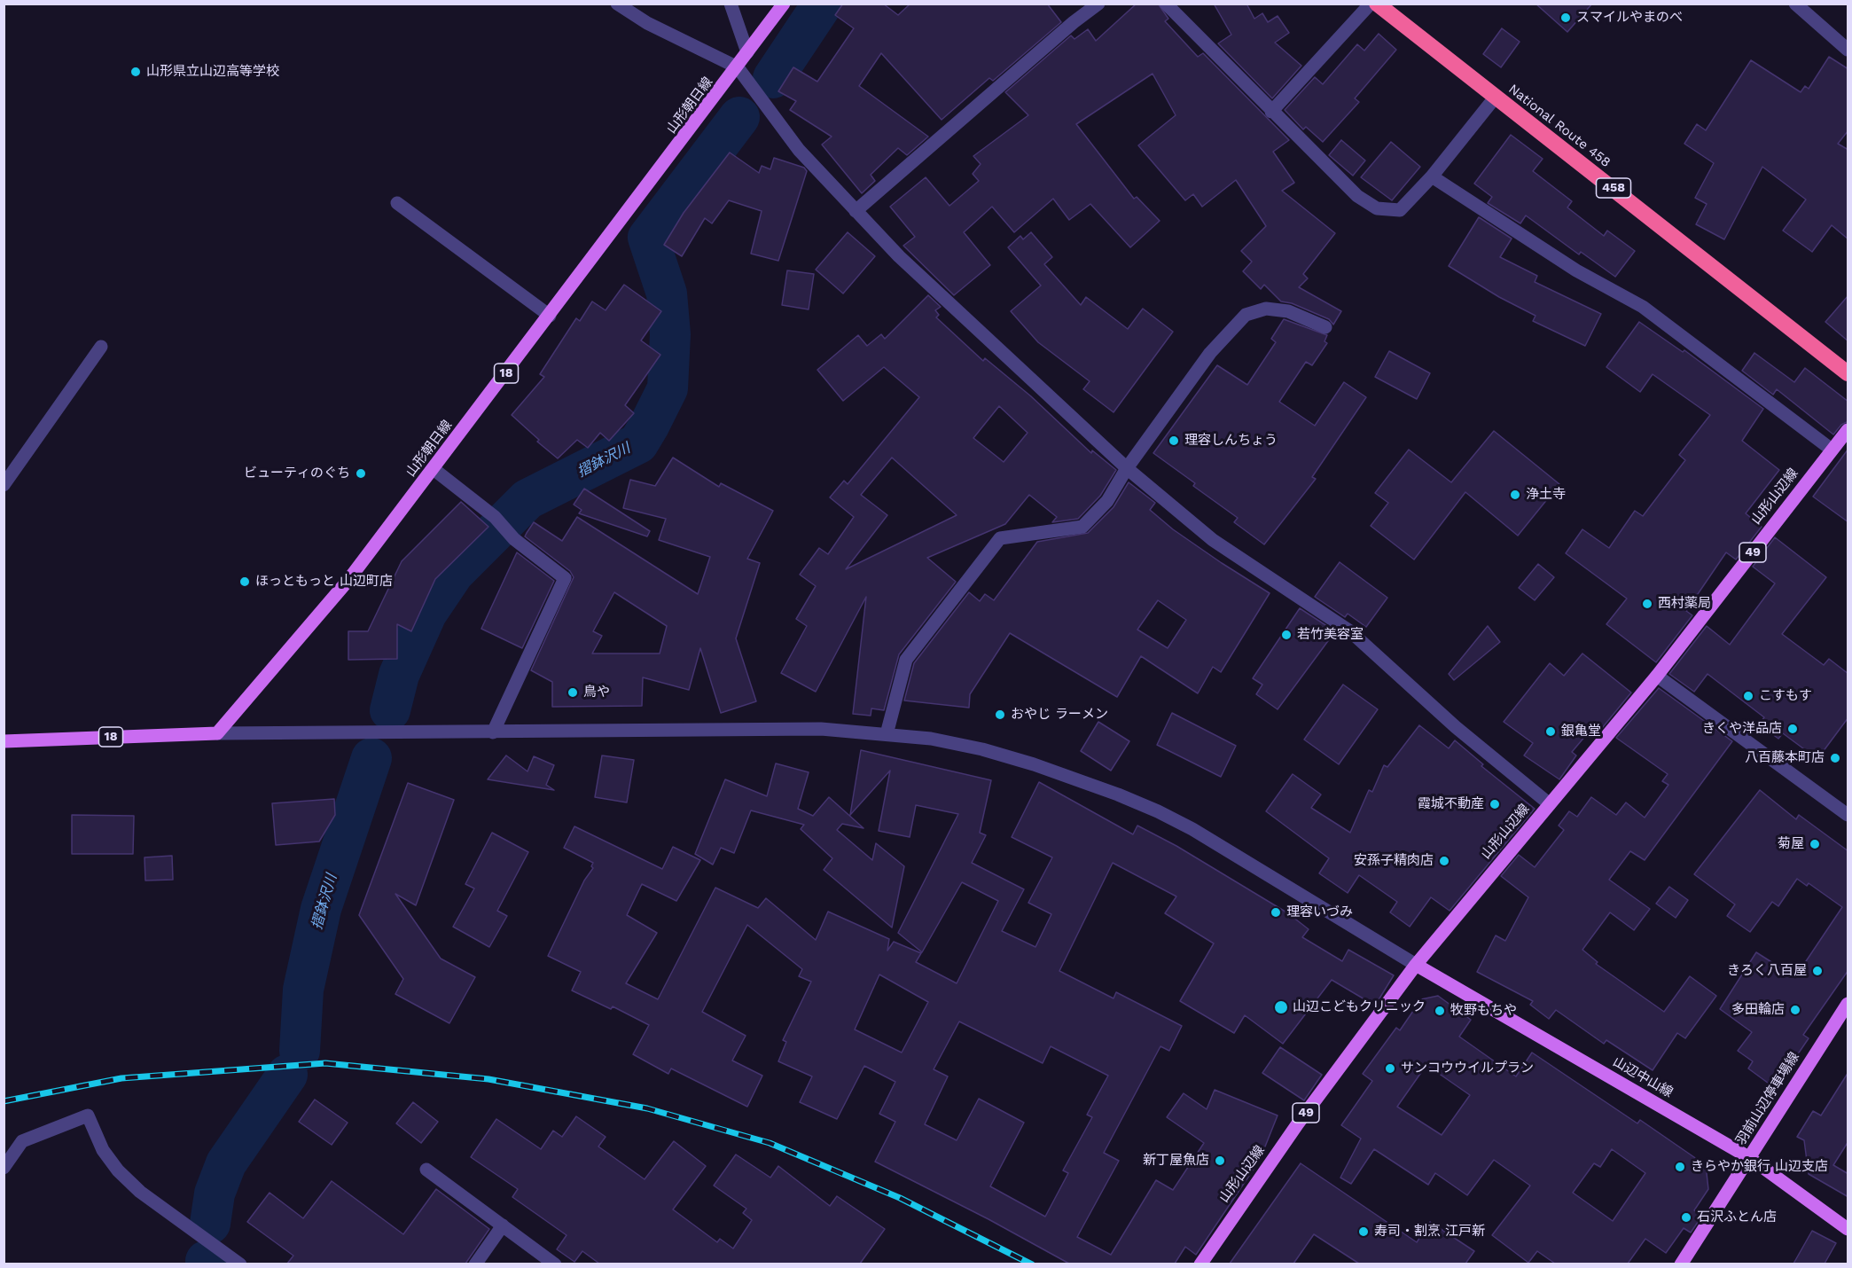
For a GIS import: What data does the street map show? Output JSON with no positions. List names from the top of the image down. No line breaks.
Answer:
{"streets":{"highway":["National Route 458","458"],"main road":["山形朝日線","18","山形山辺線","49","山辺中山線","羽前山辺停車場線"]},"crossings":[["山形朝日線","18"],["山形山辺線","山辺中山線"],["山辺中山線","羽前山辺停車場線"]],"water":["摺鉢沢川"],"places":["スマイルやまのべ","山形県立山辺高等学校","理容しんちょう","ビューティのぐち","浄土寺","ほっともっと 山辺町店","西村薬局","若竹美容室","鳥や","こすもす","おやじ ラーメン","きくや洋品店","銀亀堂","八百藤本町店","霞城不動産","菊屋","安孫子精肉店","理容いづみ","きろく八百屋","山辺こどもクリニック","多田輪店","牧野もちや","サンコウウイルプラン","新丁屋魚店","きらやか銀行 山辺支店","石沢ふとん店","寿司・割烹 江戸新"]}
